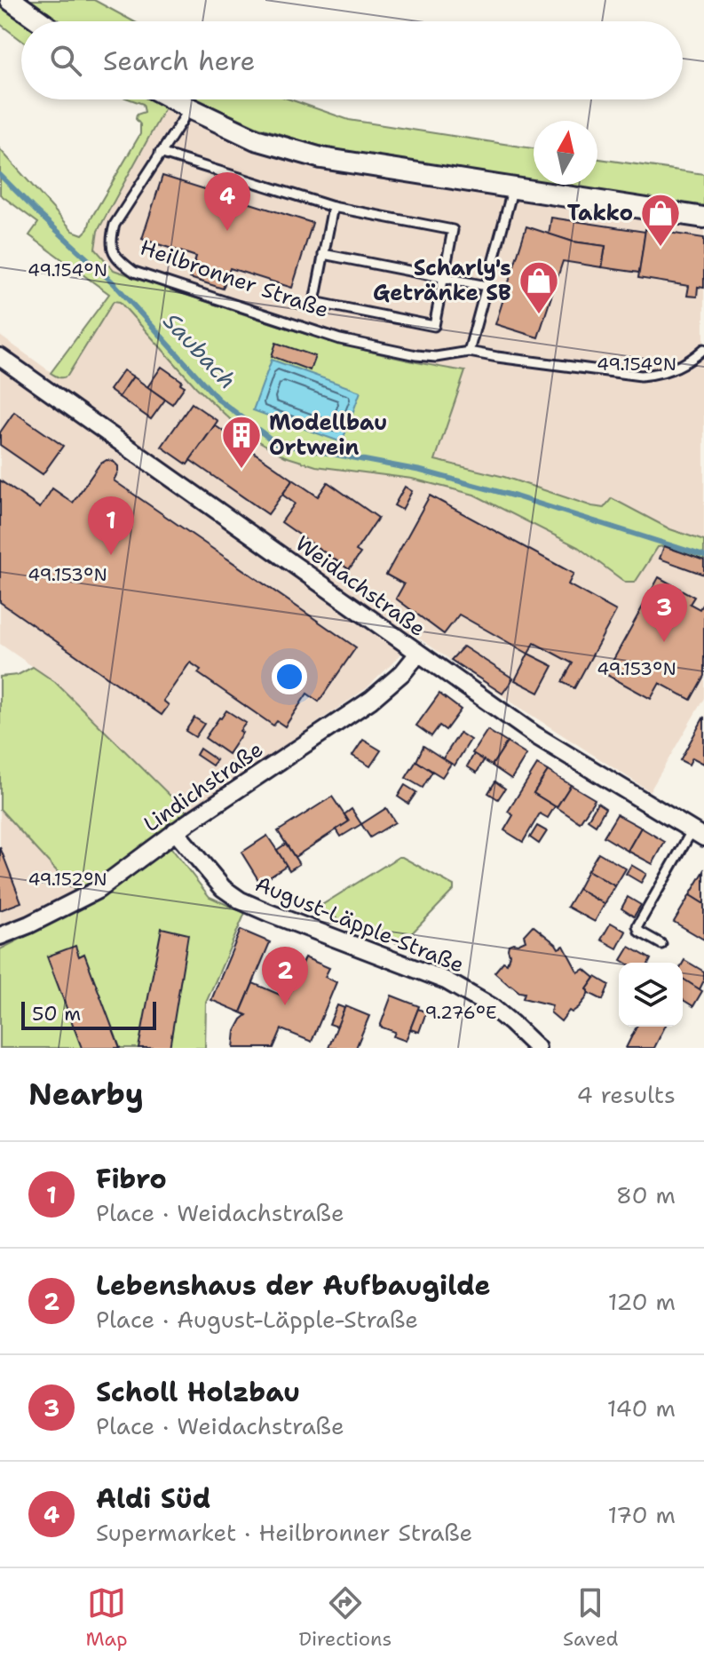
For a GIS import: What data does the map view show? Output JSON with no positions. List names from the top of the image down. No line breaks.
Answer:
{"streets":{"street":["Weidachstraße","Lindichstraße","August-Läpple-Straße"],"lane":["Heilbronner Straße"]},"crossings":[["Weidachstraße","Lindichstraße"],["Lindichstraße","August-Läpple-Straße"]],"water":["Saubach"],"places":{"shop":["Takko","Scharly's Getränke SB"],"building":["Modellbau Ortwein"]},"scale_bar":"50 m","north":"top","page":{"search":"Search here","pins":["4","1","3","2"],"scale":"50 m","heading":["Nearby","4 results"],"list":[{"mark":"1","name":"Fibro","note":"Place · Weidachstraße","value":"80 m"},{"mark":"2","name":"Lebenshaus der Aufbaugilde","note":"Place · August-Läpple-Straße","value":"120 m"},{"mark":"3","name":"Scholl Holzbau","note":"Place · Weidachstraße","value":"140 m"},{"mark":"4","name":"Aldi Süd","note":"Supermarket · Heilbronner Straße","value":"170 m"}],"nav":["Map","Directions","Saved"]},"coordinates":["49.154°N","49.153°N","49.152°N","9.276°E"]}
